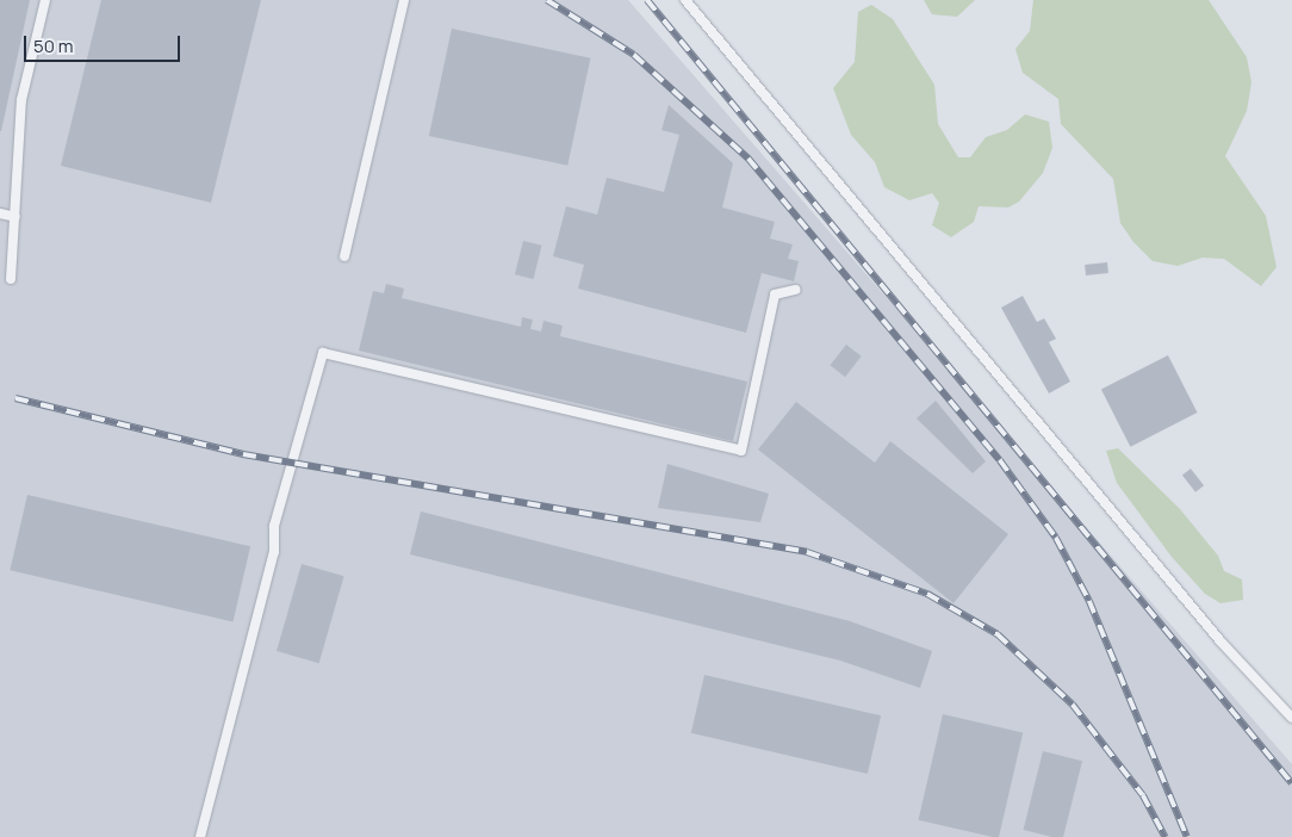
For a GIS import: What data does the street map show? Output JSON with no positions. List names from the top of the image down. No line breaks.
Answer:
{"scale_bar":"50 m"}
